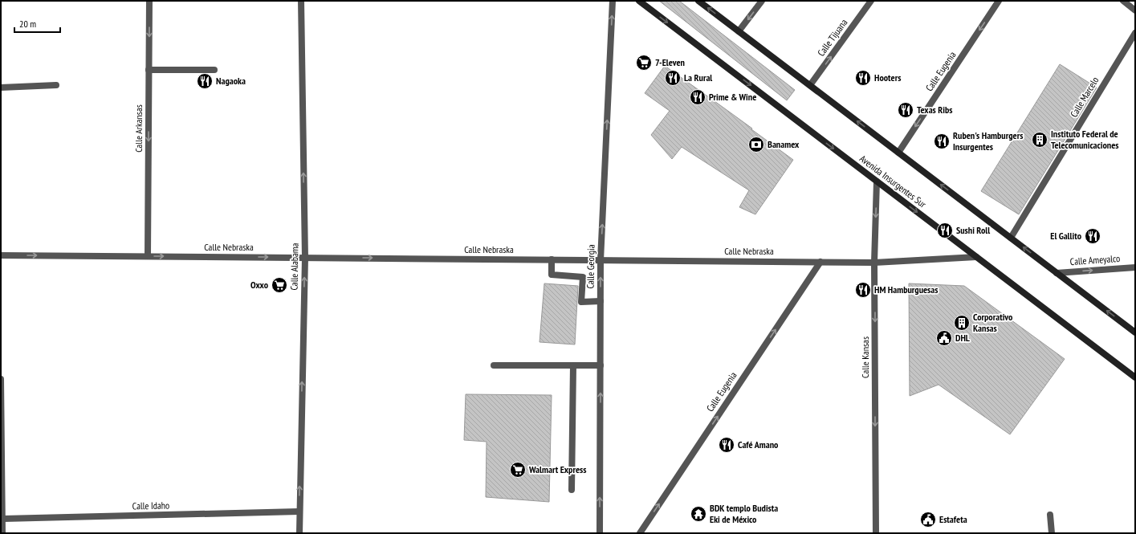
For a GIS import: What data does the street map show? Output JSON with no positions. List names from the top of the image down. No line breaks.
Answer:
{"streets":{"main road":["Avenida Insurgentes Sur"],"street":["Calle Tijuana","Calle Eugenia","Calle Marcelo","Calle Arkansas","Calle Nebraska","Calle Ameyalco","Calle Alabama","Calle Georgia","Calle Kansas","Calle Idaho"]},"crossings":[["Calle Eugenia","Calle Nebraska"],["Calle Arkansas","Calle Nebraska"],["Avenida Insurgentes Sur","Calle Nebraska"],["Avenida Insurgentes Sur","Calle Kansas"],["Calle Nebraska","Calle Alabama"],["Calle Nebraska","Calle Georgia"],["Calle Nebraska","Calle Kansas"],["Calle Alabama","Calle Idaho"]],"one_way":["Calle Tijuana","Calle Arkansas","Calle Nebraska","Calle Ameyalco","Calle Alabama","Calle Georgia","Calle Kansas"],"places":{"supermarket":["7-Eleven","Oxxo","Walmart Express"],"restaurant":["La Rural","Hooters","Nagaoka","Prime & Wine","Texas Ribs","Ruben's Hamburgers Insurgentes","Sushi Roll","El Gallito","HM Hamburguesas","Café Amano"],"building":["Instituto Federal de Telecomunicaciones","Corporativo Kansas"],"bank":["Banamex"],"public building":["DHL","Estafeta"],"temple":["BDK templo Budista Eki de México"]},"scale_bar":"20 m"}
